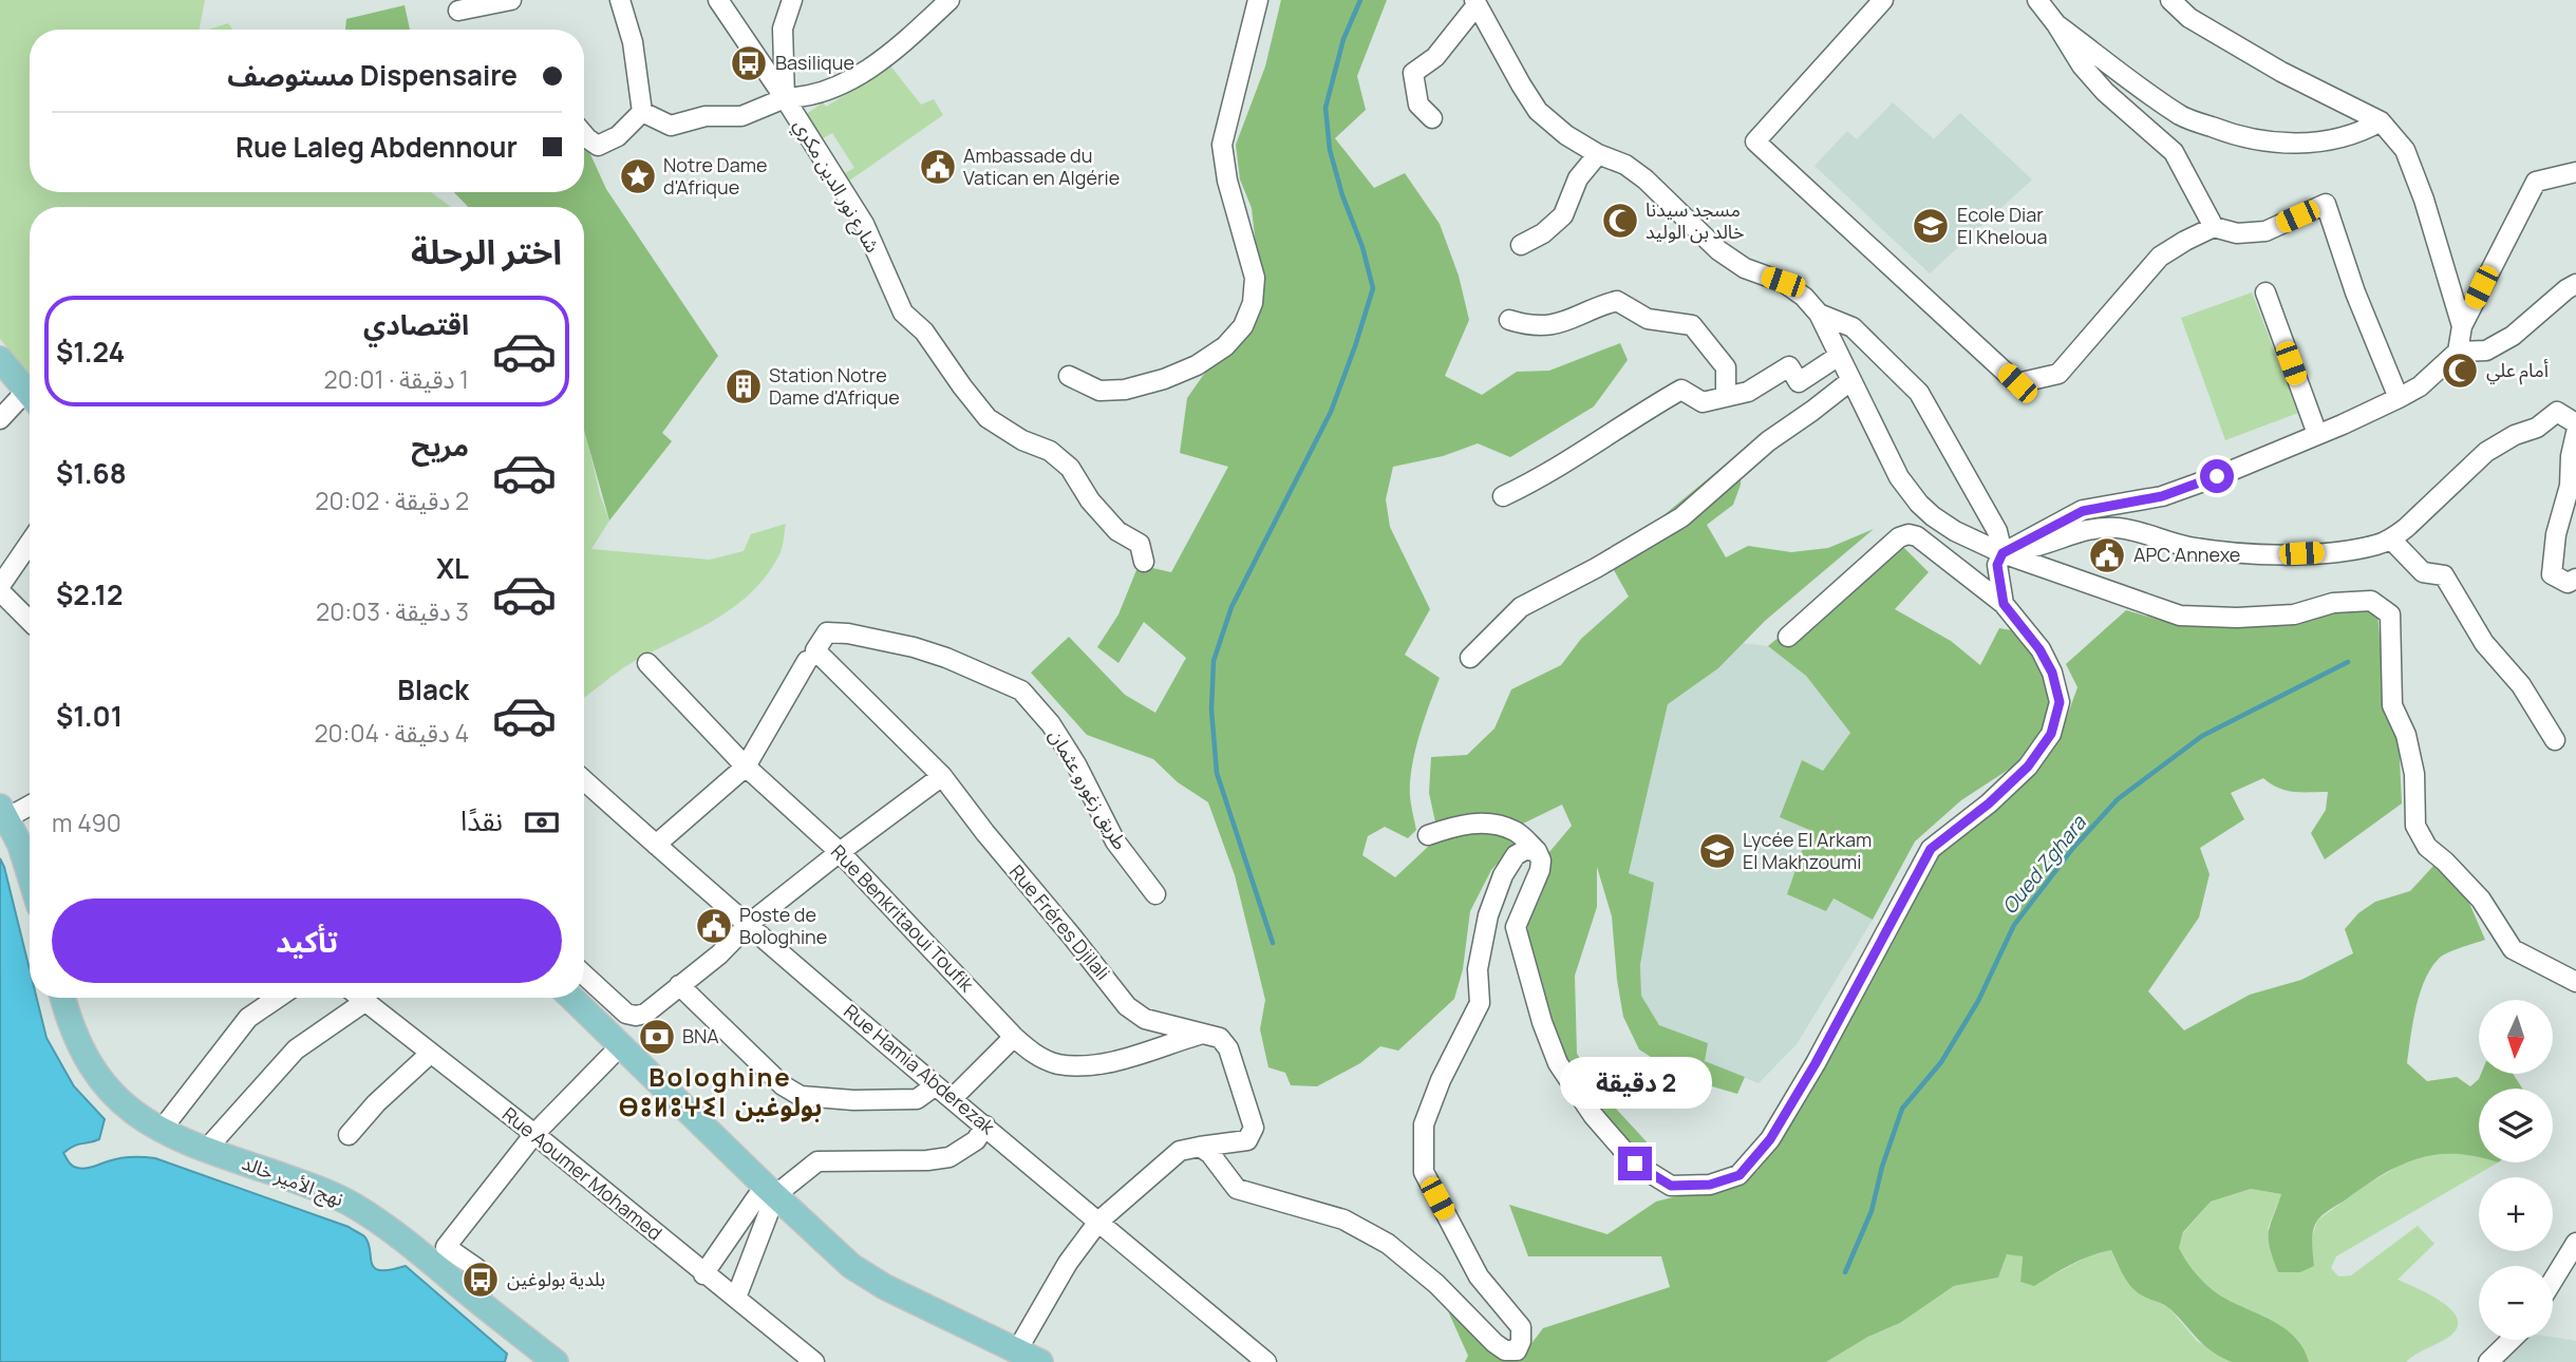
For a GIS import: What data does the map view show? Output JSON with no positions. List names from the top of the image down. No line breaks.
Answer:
{"streets":{"main road":["نهج الأمير خالد"],"street":["شارع نور الدين مكري","طريق زغورو عثمان","Rue Benkritaoui Toufik","Rue Fréres Djilali","Rue Hamia Abderezak","Rue Aoumer Mohamed"]},"crossings":[["طريق زغورو عثمان","Rue Fréres Djilali"],["Rue Benkritaoui Toufik","Rue Fréres Djilali"]],"districts":["Bologhine ⴱⵓⵍⵓⵖⵉⵏ بولوغين"],"water":["Oued Zghara"],"places":{"bus stop":["Basilique","بلدية بولوغين"],"public building":["Ambassade du Vatican en Algérie","APC Annexe","Poste de Bologhine"],"place":["Notre Dame d'Afrique"],"mosque":["مسجد سيدنا خالد بن الوليد","أمام علي"],"school or university":["Ecole Diar El Kheloua","Lycée El Arkam El Makhzoumi"],"building":["Station Notre Dame d'Afrique"],"bank":["BNA"]},"north":"bottom","page":{"banner":["Dispensaire مستوصف","Rue Laleg Abdennour"],"heading":"اختر الرحلة","list":[{"name":"اقتصادي","note":"1 دقيقة · 20:01","value":"$1.24"},{"name":"مريح","note":"2 دقيقة · 20:02","value":"$1.68"},{"name":"XL","note":"3 دقيقة · 20:03","value":"$2.12"},{"name":"Black","note":"4 دقيقة · 20:04","value":"$1.01"}],"pay":["نقدًا","490 m"],"buttons":"تأكيد","map_buttons":["+","−"],"bubble":"2 دقيقة"}}
